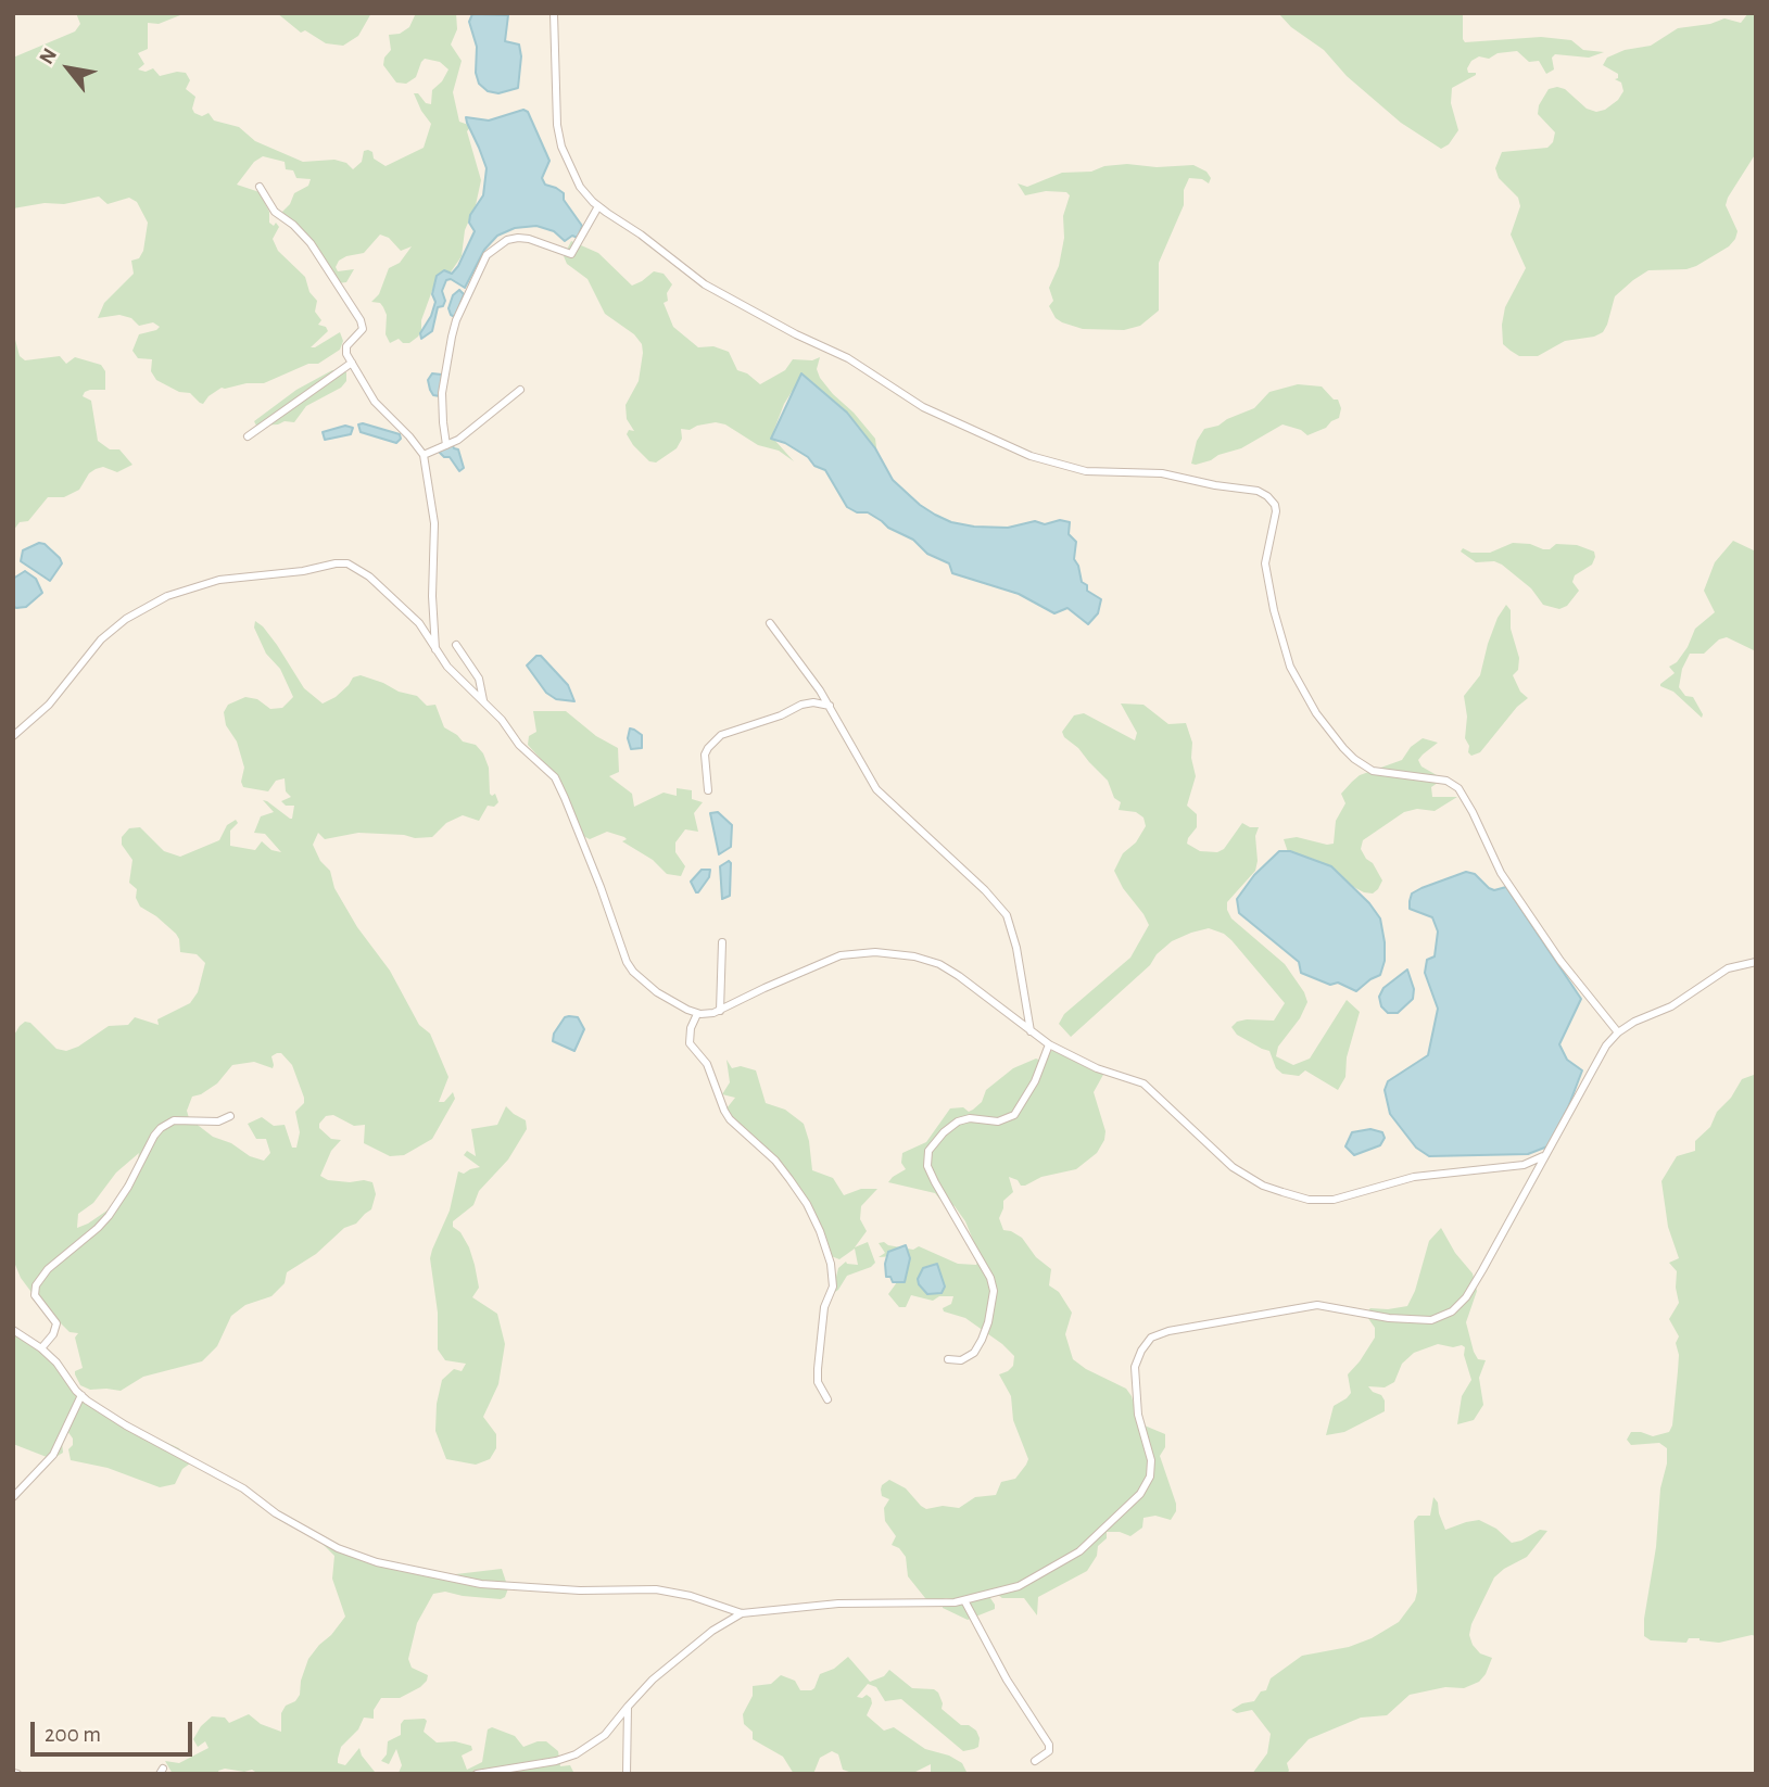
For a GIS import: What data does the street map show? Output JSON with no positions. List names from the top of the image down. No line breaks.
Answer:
{"scale_bar":"200 m","north":"top left"}
